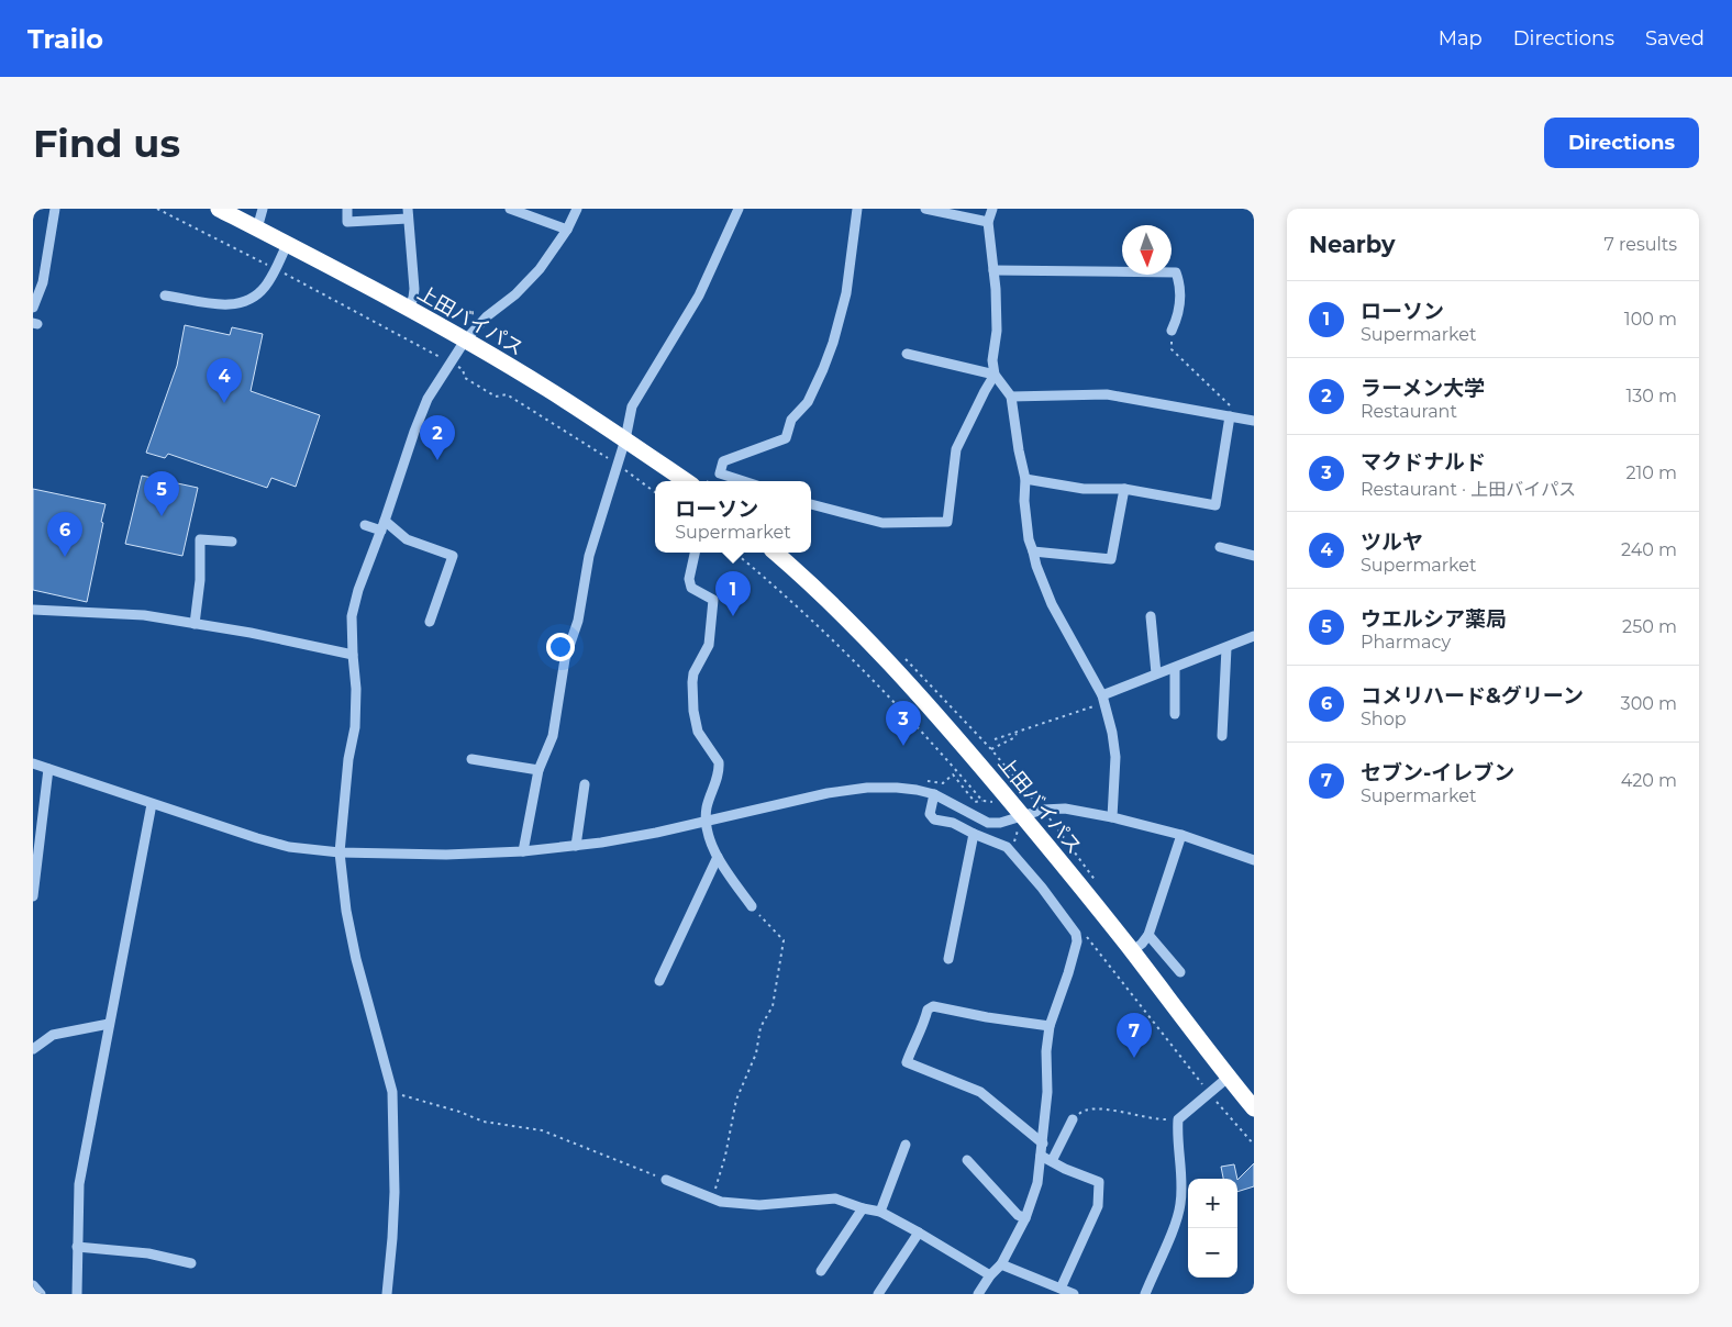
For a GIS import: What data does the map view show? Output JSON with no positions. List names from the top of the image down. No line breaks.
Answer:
{"streets":{"highway":["上田バイパス"]},"north":"bottom","page":{"header":"Trailo","nav":["Map","Directions","Saved"],"buttons":"Directions","title":"Find us","heading":["Nearby","7 results"],"list":[{"mark":"1","name":"ローソン","note":"Supermarket","value":"100 m"},{"mark":"2","name":"ラーメン大学","note":"Restaurant","value":"130 m"},{"mark":"3","name":"マクドナルド","note":"Restaurant · 上田バイパス","value":"210 m"},{"mark":"4","name":"ツルヤ","note":"Supermarket","value":"240 m"},{"mark":"5","name":"ウエルシア薬局","note":"Pharmacy","value":"250 m"},{"mark":"6","name":"コメリハード&グリーン","note":"Shop","value":"300 m"},{"mark":"7","name":"セブン-イレブン","note":"Supermarket","value":"420 m"}],"pins":["4","2","5","6","1","3","7"],"popup":["ローソン","Supermarket"],"map_buttons":["+","−"]}}
